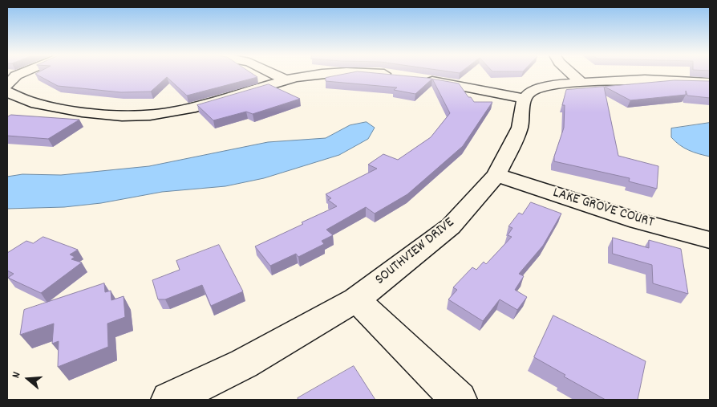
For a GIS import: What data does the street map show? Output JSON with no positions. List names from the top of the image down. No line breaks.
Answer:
{"streets":{"street":["LAKE GROVE COURT","SOUTHVIEW DRIVE"]},"crossings":[["LAKE GROVE COURT","SOUTHVIEW DRIVE"]],"north":"left"}
